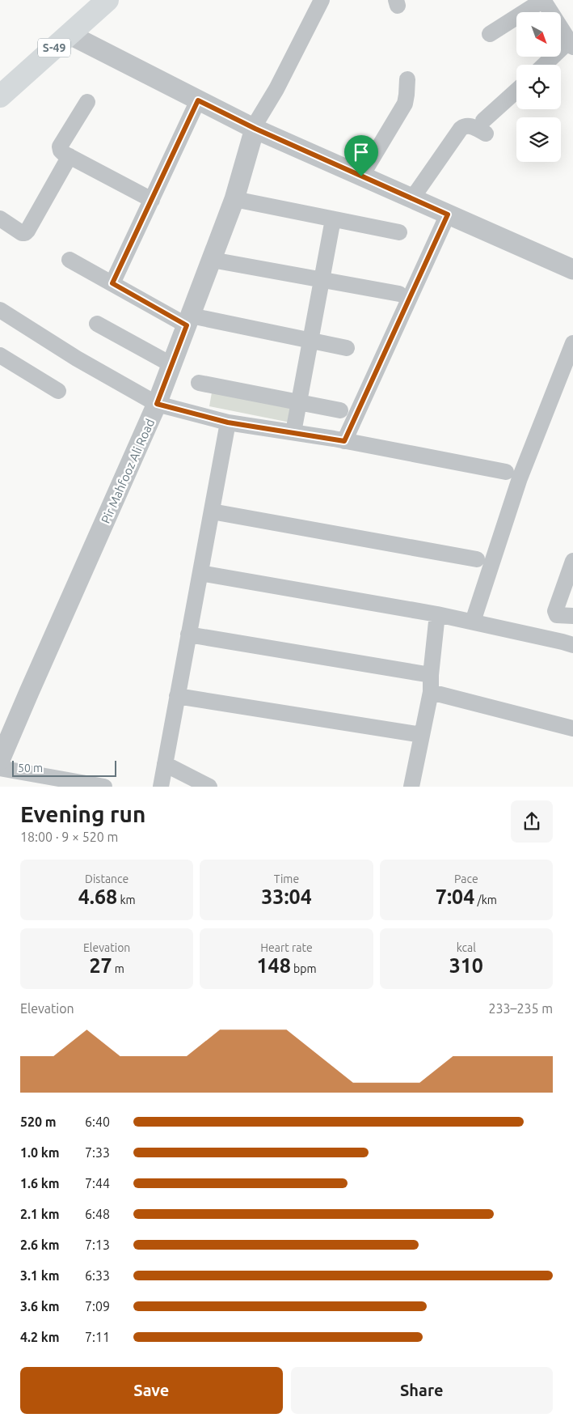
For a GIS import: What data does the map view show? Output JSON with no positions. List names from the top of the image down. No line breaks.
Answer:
{"streets":{"main road":["S-49"],"street":["Pir Mahfooz Ali Road"]},"scale_bar":"50 m","north":"bottom right","page":{"scale":"50 m","heading":["Evening run","18:00 · 9 × 520 m"],"stats":[["Distance","4.68 km"],["Time","33:04"],["Pace","7:04 /km"],["Elevation","27 m"],["Heart rate","148 bpm"],["kcal","310"]],"chart":["Elevation","233–235 m"],"list":[{"name":"520 m","note":"6:40"},{"name":"1.0 km","note":"7:33"},{"name":"1.6 km","note":"7:44"},{"name":"2.1 km","note":"6:48"},{"name":"2.6 km","note":"7:13"},{"name":"3.1 km","note":"6:33"},{"name":"3.6 km","note":"7:09"},{"name":"4.2 km","note":"7:11"}],"buttons":["Save","Share"]}}
